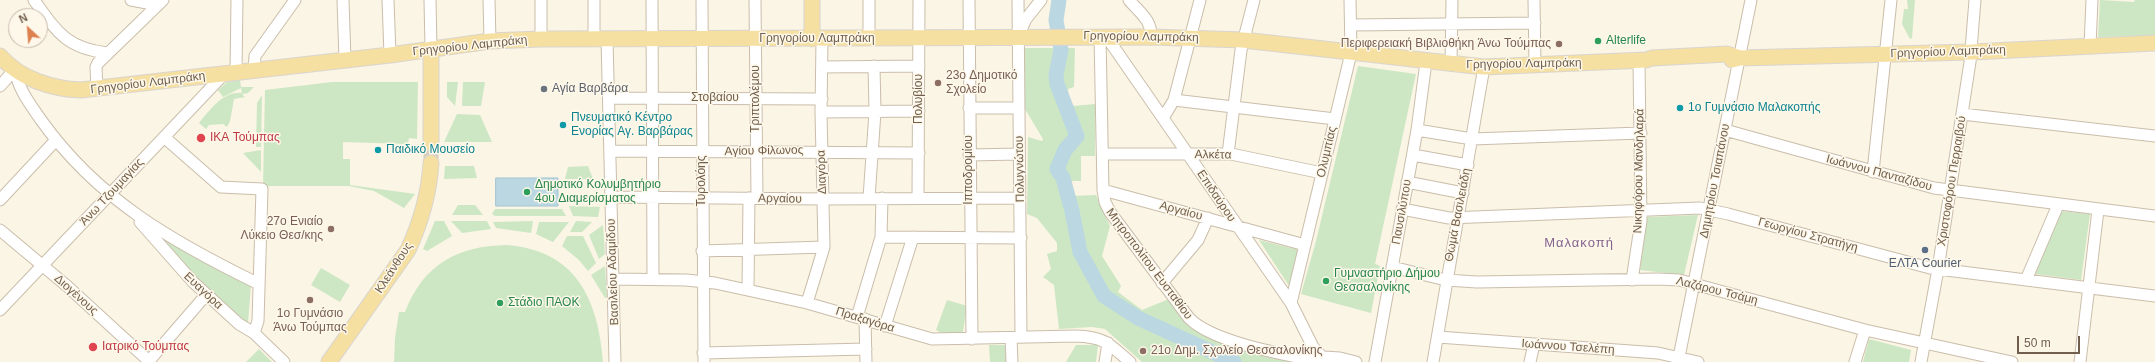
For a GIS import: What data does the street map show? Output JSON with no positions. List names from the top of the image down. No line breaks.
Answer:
{"streets":{"main road":["Γρηγορίου Λαμπράκη","Διαγόρα","Κλεάνθους"],"street":["Στοβαίου","Τριπτολέμου","Πολυβίου","Αγίου Φίλωνος","Ολυμπίας","Αλκέτα","Πολυγνώτου","Ιπποδρομίου","Νικηφόρου Μανδηλαρά","Ιωάννου Πανταζίδου","Τυρολόης","Δημητρίου Τσιαπάνου","Χριστοφόρου Περραιβού","Άνω Τζουμαγίας","Επιδαύρου","Αργαίου","Παυσιλύπου","Θωμά Βασιλειάδη","Γεωργίου Στρατήγη","Μητροπολίτου Ευσταθίου","Βασιλείου Αδαμίδου","Ευαγόρα","Λαζάρου Τσάμη","Διογένους","Πραξαγόρα","Ιωάννου Τσελέπη"]},"crossings":[["Γρηγορίου Λαμπράκη","Τριπτολέμου"],["Γρηγορίου Λαμπράκη","Πολυβίου"],["Γρηγορίου Λαμπράκη","Ολυμπίας"],["Γρηγορίου Λαμπράκη","Πολυγνώτου"],["Γρηγορίου Λαμπράκη","Ιπποδρομίου"],["Γρηγορίου Λαμπράκη","Νικηφόρου Μανδηλαρά"],["Γρηγορίου Λαμπράκη","Διαγόρα"],["Γρηγορίου Λαμπράκη","Τυρολόης"],["Γρηγορίου Λαμπράκη","Δημητρίου Τσιαπάνου"],["Γρηγορίου Λαμπράκη","Χριστοφόρου Περραιβού"],["Γρηγορίου Λαμπράκη","Άνω Τζουμαγίας"],["Γρηγορίου Λαμπράκη","Επιδαύρου"],["Γρηγορίου Λαμπράκη","Παυσιλύπου"],["Γρηγορίου Λαμπράκη","Θωμά Βασιλειάδη"],["Γρηγορίου Λαμπράκη","Μητροπολίτου Ευσταθίου"],["Γρηγορίου Λαμπράκη","Βασιλείου Αδαμίδου"],["Γρηγορίου Λαμπράκη","Ευαγόρα"],["Στοβαίου","Τριπτολέμου"],["Στοβαίου","Διαγόρα"],["Στοβαίου","Τυρολόης"],["Στοβαίου","Βασιλείου Αδαμίδου"],["Τριπτολέμου","Αγίου Φίλωνος"],["Τριπτολέμου","Αργαίου"],["Τριπτολέμου","Πραξαγόρα"],["Πολυβίου","Αγίου Φίλωνος"],["Πολυβίου","Αργαίου"],["Αγίου Φίλωνος","Διαγόρα"],["Αγίου Φίλωνος","Τυρολόης"],["Αγίου Φίλωνος","Βασιλείου Αδαμίδου"],["Ολυμπίας","Αλκέτα"],["Ολυμπίας","Επιδαύρου"],["Ολυμπίας","Αργαίου"],["Αλκέτα","Επιδαύρου"],["Αλκέτα","Μητροπολίτου Ευσταθίου"],["Πολυγνώτου","Αργαίου"],["Πολυγνώτου","Πραξαγόρα"],["Ιπποδρομίου","Αργαίου"],["Ιπποδρομίου","Πραξαγόρα"],["Νικηφόρου Μανδηλαρά","Γεωργίου Στρατήγη"],["Νικηφόρου Μανδηλαρά","Λαζάρου Τσάμη"],["Διαγόρα","Αργαίου"],["Διαγόρα","Πραξαγόρα"],["Ιωάννου Πανταζίδου","Δημητρίου Τσιαπάνου"],["Ιωάννου Πανταζίδου","Χριστοφόρου Περραιβού"],["Τυρολόης","Αργαίου"],["Τυρολόης","Πραξαγόρα"],["Δημητρίου Τσιαπάνου","Γεωργίου Στρατήγη"],["Δημητρίου Τσιαπάνου","Λαζάρου Τσάμη"],["Δημητρίου Τσιαπάνου","Ιωάννου Τσελέπη"],["Χριστοφόρου Περραιβού","Γεωργίου Στρατήγη"],["Χριστοφόρου Περραιβού","Λαζάρου Τσάμη"],["Άνω Τζουμαγίας","Ευαγόρα"],["Άνω Τζουμαγίας","Διογένους"],["Επιδαύρου","Αργαίου"],["Επιδαύρου","Μητροπολίτου Ευσταθίου"],["Αργαίου","Μητροπολίτου Ευσταθίου"],["Αργαίου","Βασιλείου Αδαμίδου"],["Παυσιλύπου","Γεωργίου Στρατήγη"],["Παυσιλύπου","Λαζάρου Τσάμη"],["Θωμά Βασιλειάδη","Γεωργίου Στρατήγη"],["Θωμά Βασιλειάδη","Λαζάρου Τσάμη"],["Θωμά Βασιλειάδη","Ιωάννου Τσελέπη"],["Βασιλείου Αδαμίδου","Πραξαγόρα"]],"districts":["Μαλακοπή"],"places":["Alterlife","Περιφερειακή Βιβλιοθήκη Άνω Τούμπας","23ο Δημοτικό Σχολείο","Αγία Βαρβάρα","1ο Γυμνάσιο Μαλακοπής","Πνευματικό Κέντρο Ενορίας Αγ. Βαρβάρας","ΙΚΑ Τούμπας","Παιδικό Μουσείο","Δημοτικό Κολυμβητήριο 4ου Διαμερίσματος","27o Ενιαίο Λύκειο Θεσ/κης","ΕΛΤΑ Courier","Γυμναστήριο Δήμου Θεσσαλονίκης","1ο Γυμνάσιο Άνω Τούμπας","Στάδιο ΠΑΟΚ","Ιατρικό Τούμπας","21ο Δημ. Σχολείο Θεσσαλονίκης"],"scale_bar":"50 m","north":"top left"}
